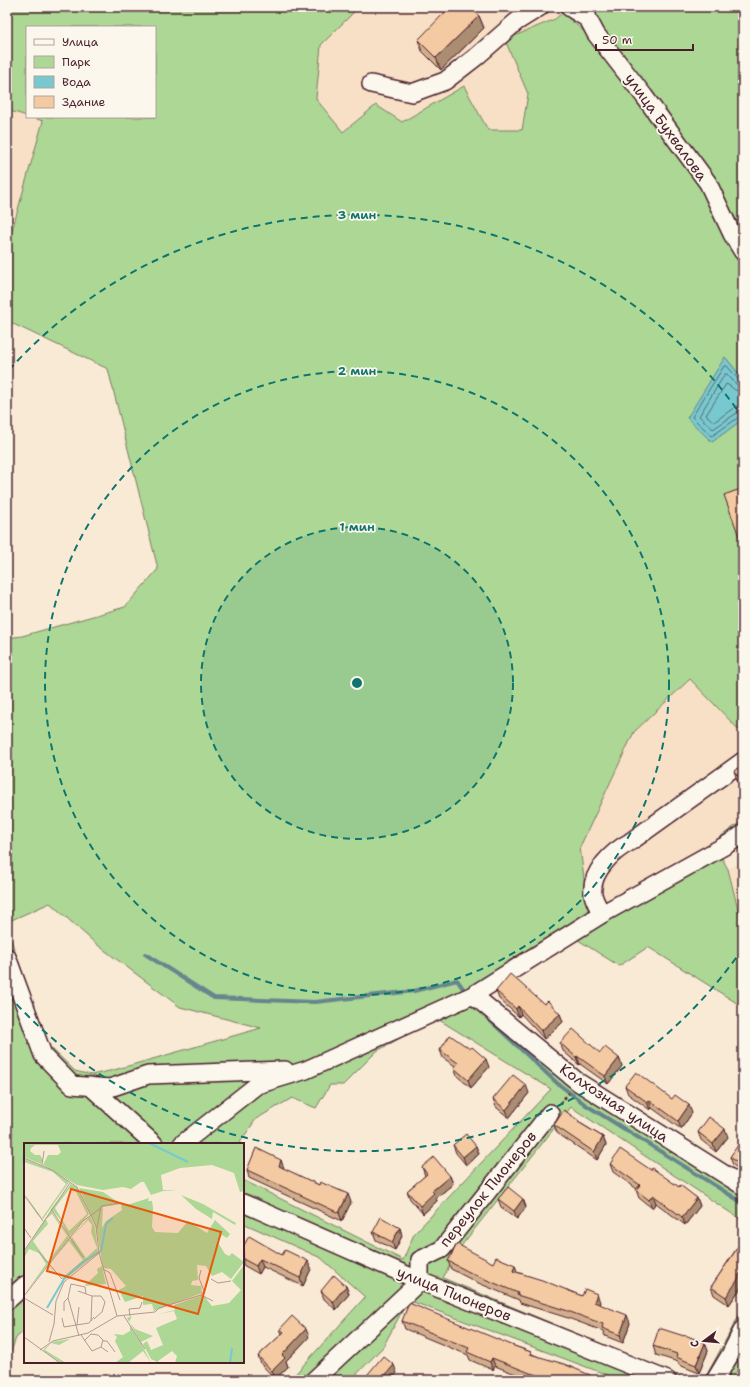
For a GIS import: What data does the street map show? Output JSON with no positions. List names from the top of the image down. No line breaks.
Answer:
{"streets":{"street":["улица Бухвалова","Колхозная улица","переулок Пионеров","улица Пионеров"]},"crossings":[["переулок Пионеров","улица Пионеров"]],"legend":["Улица","Парк","Вода","Здание"],"scale_bar":"50 m","north":"left","rings":["3 мин","2 мин","1 мин"]}
